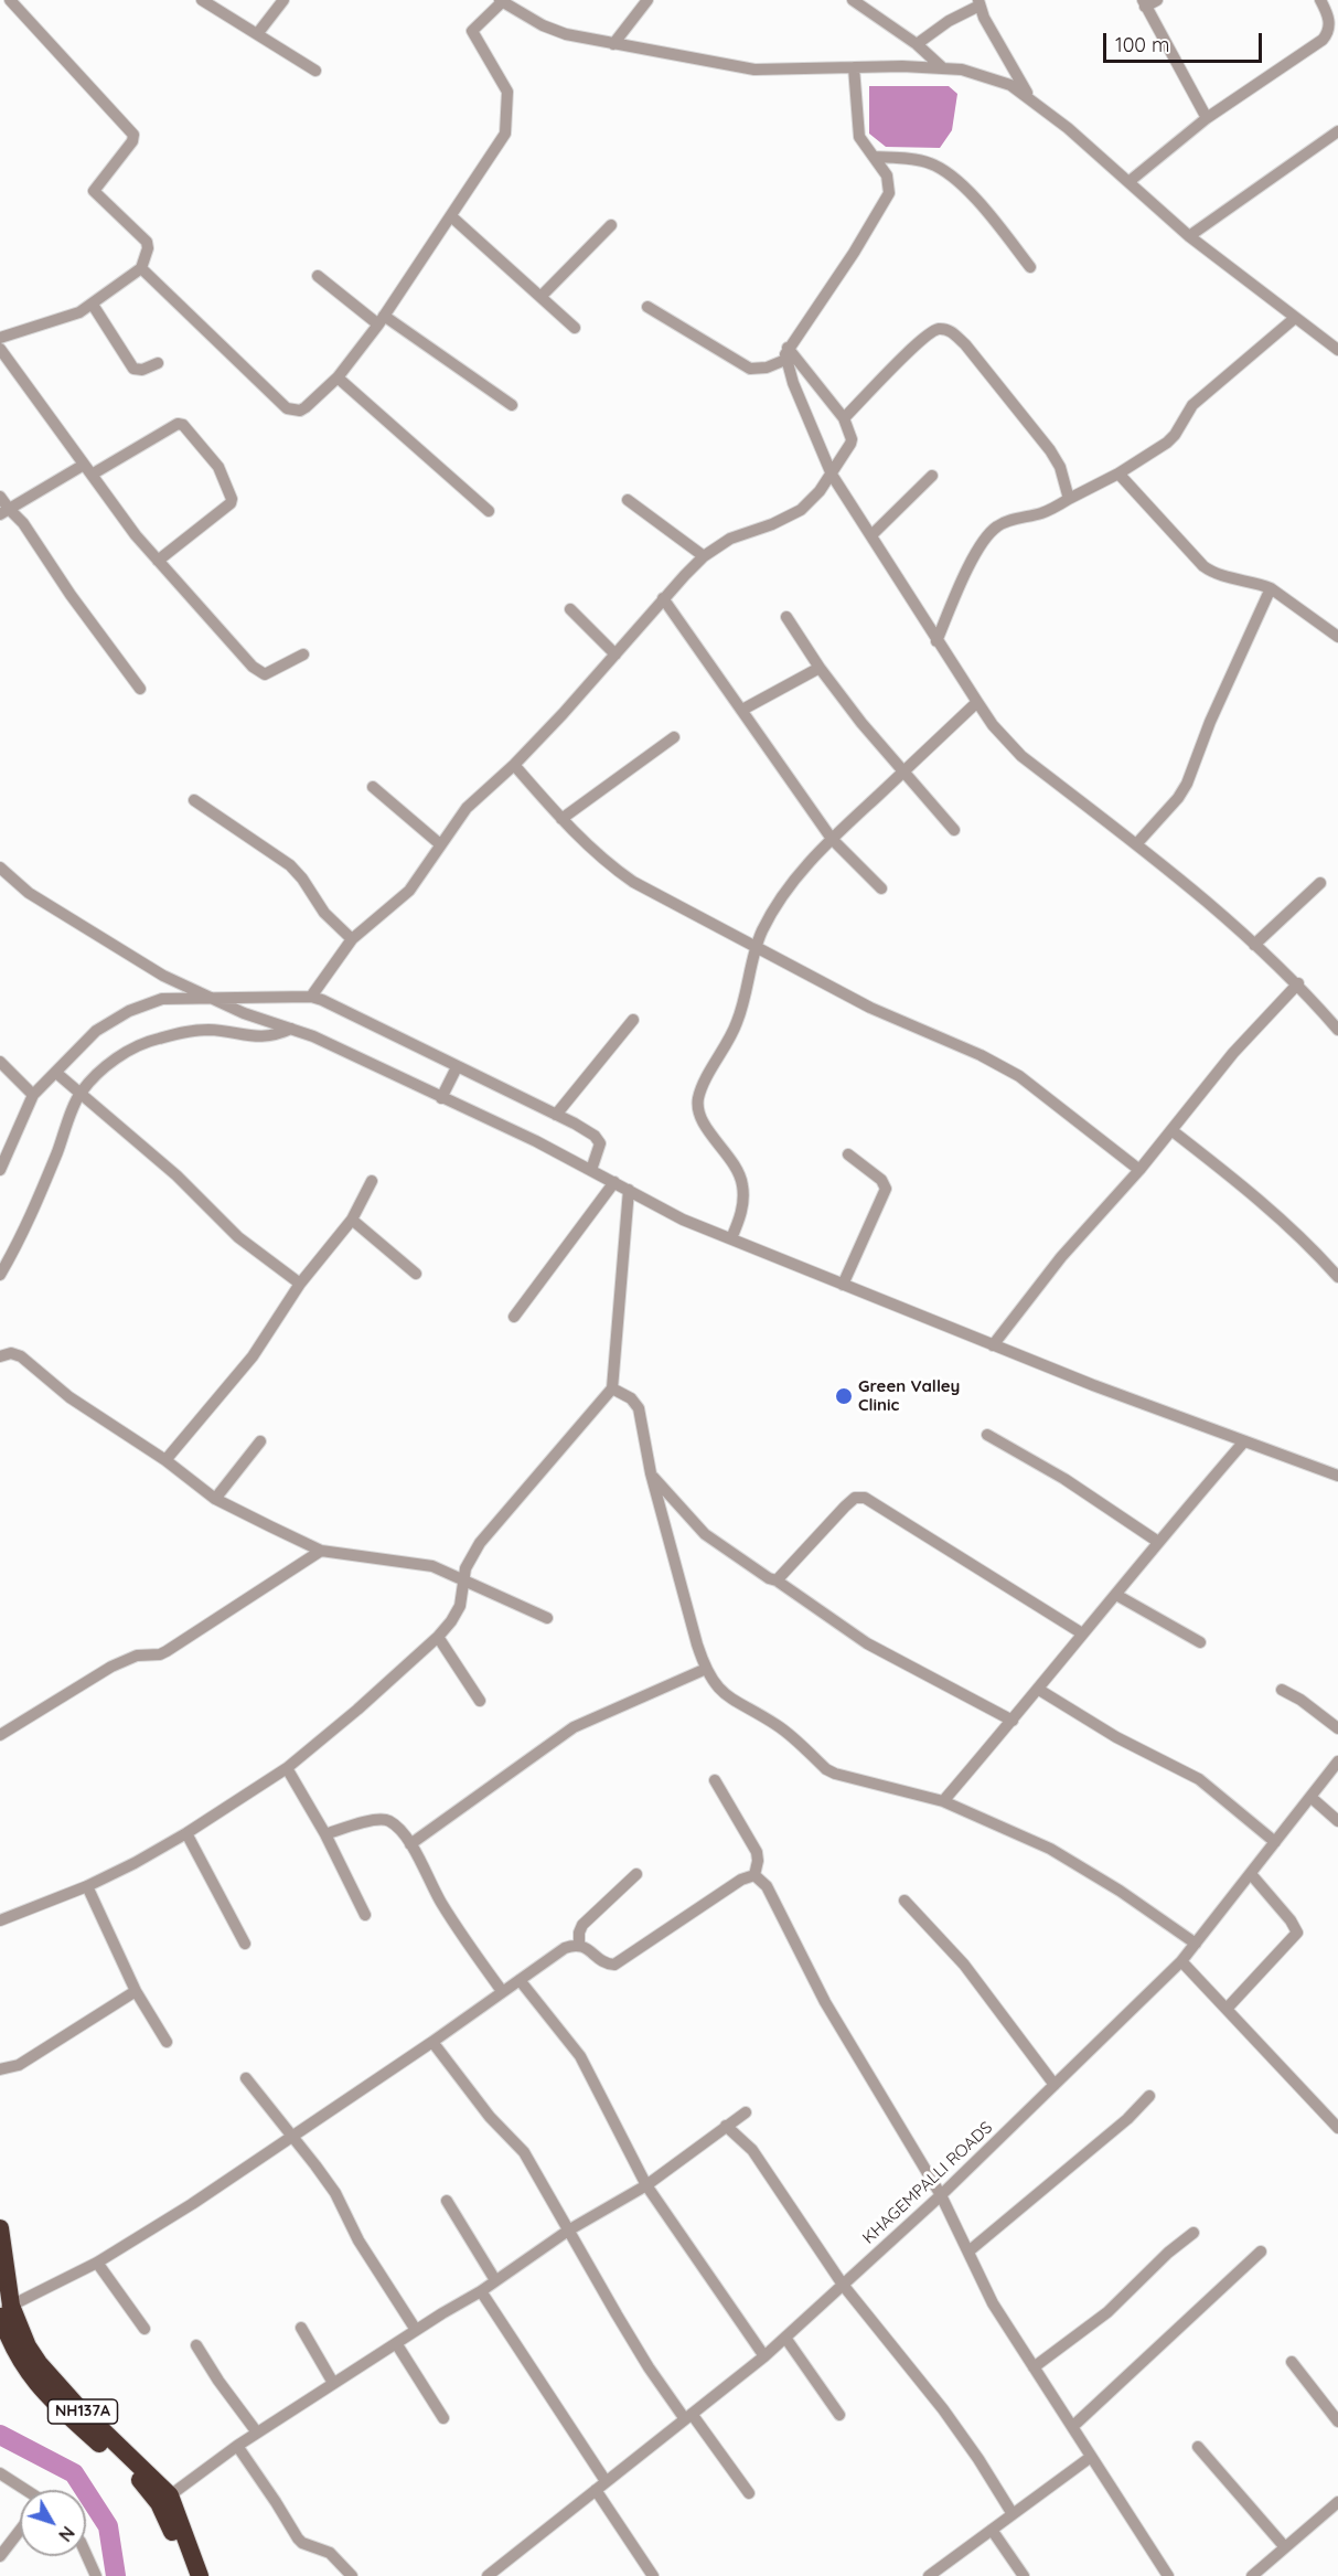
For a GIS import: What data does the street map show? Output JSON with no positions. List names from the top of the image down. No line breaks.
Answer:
{"streets":{"highway":["NH137A"],"street":["KHAGEMPALLI ROADS"]},"places":["Green Valley Clinic"],"scale_bar":"100 m","north":"bottom right"}
